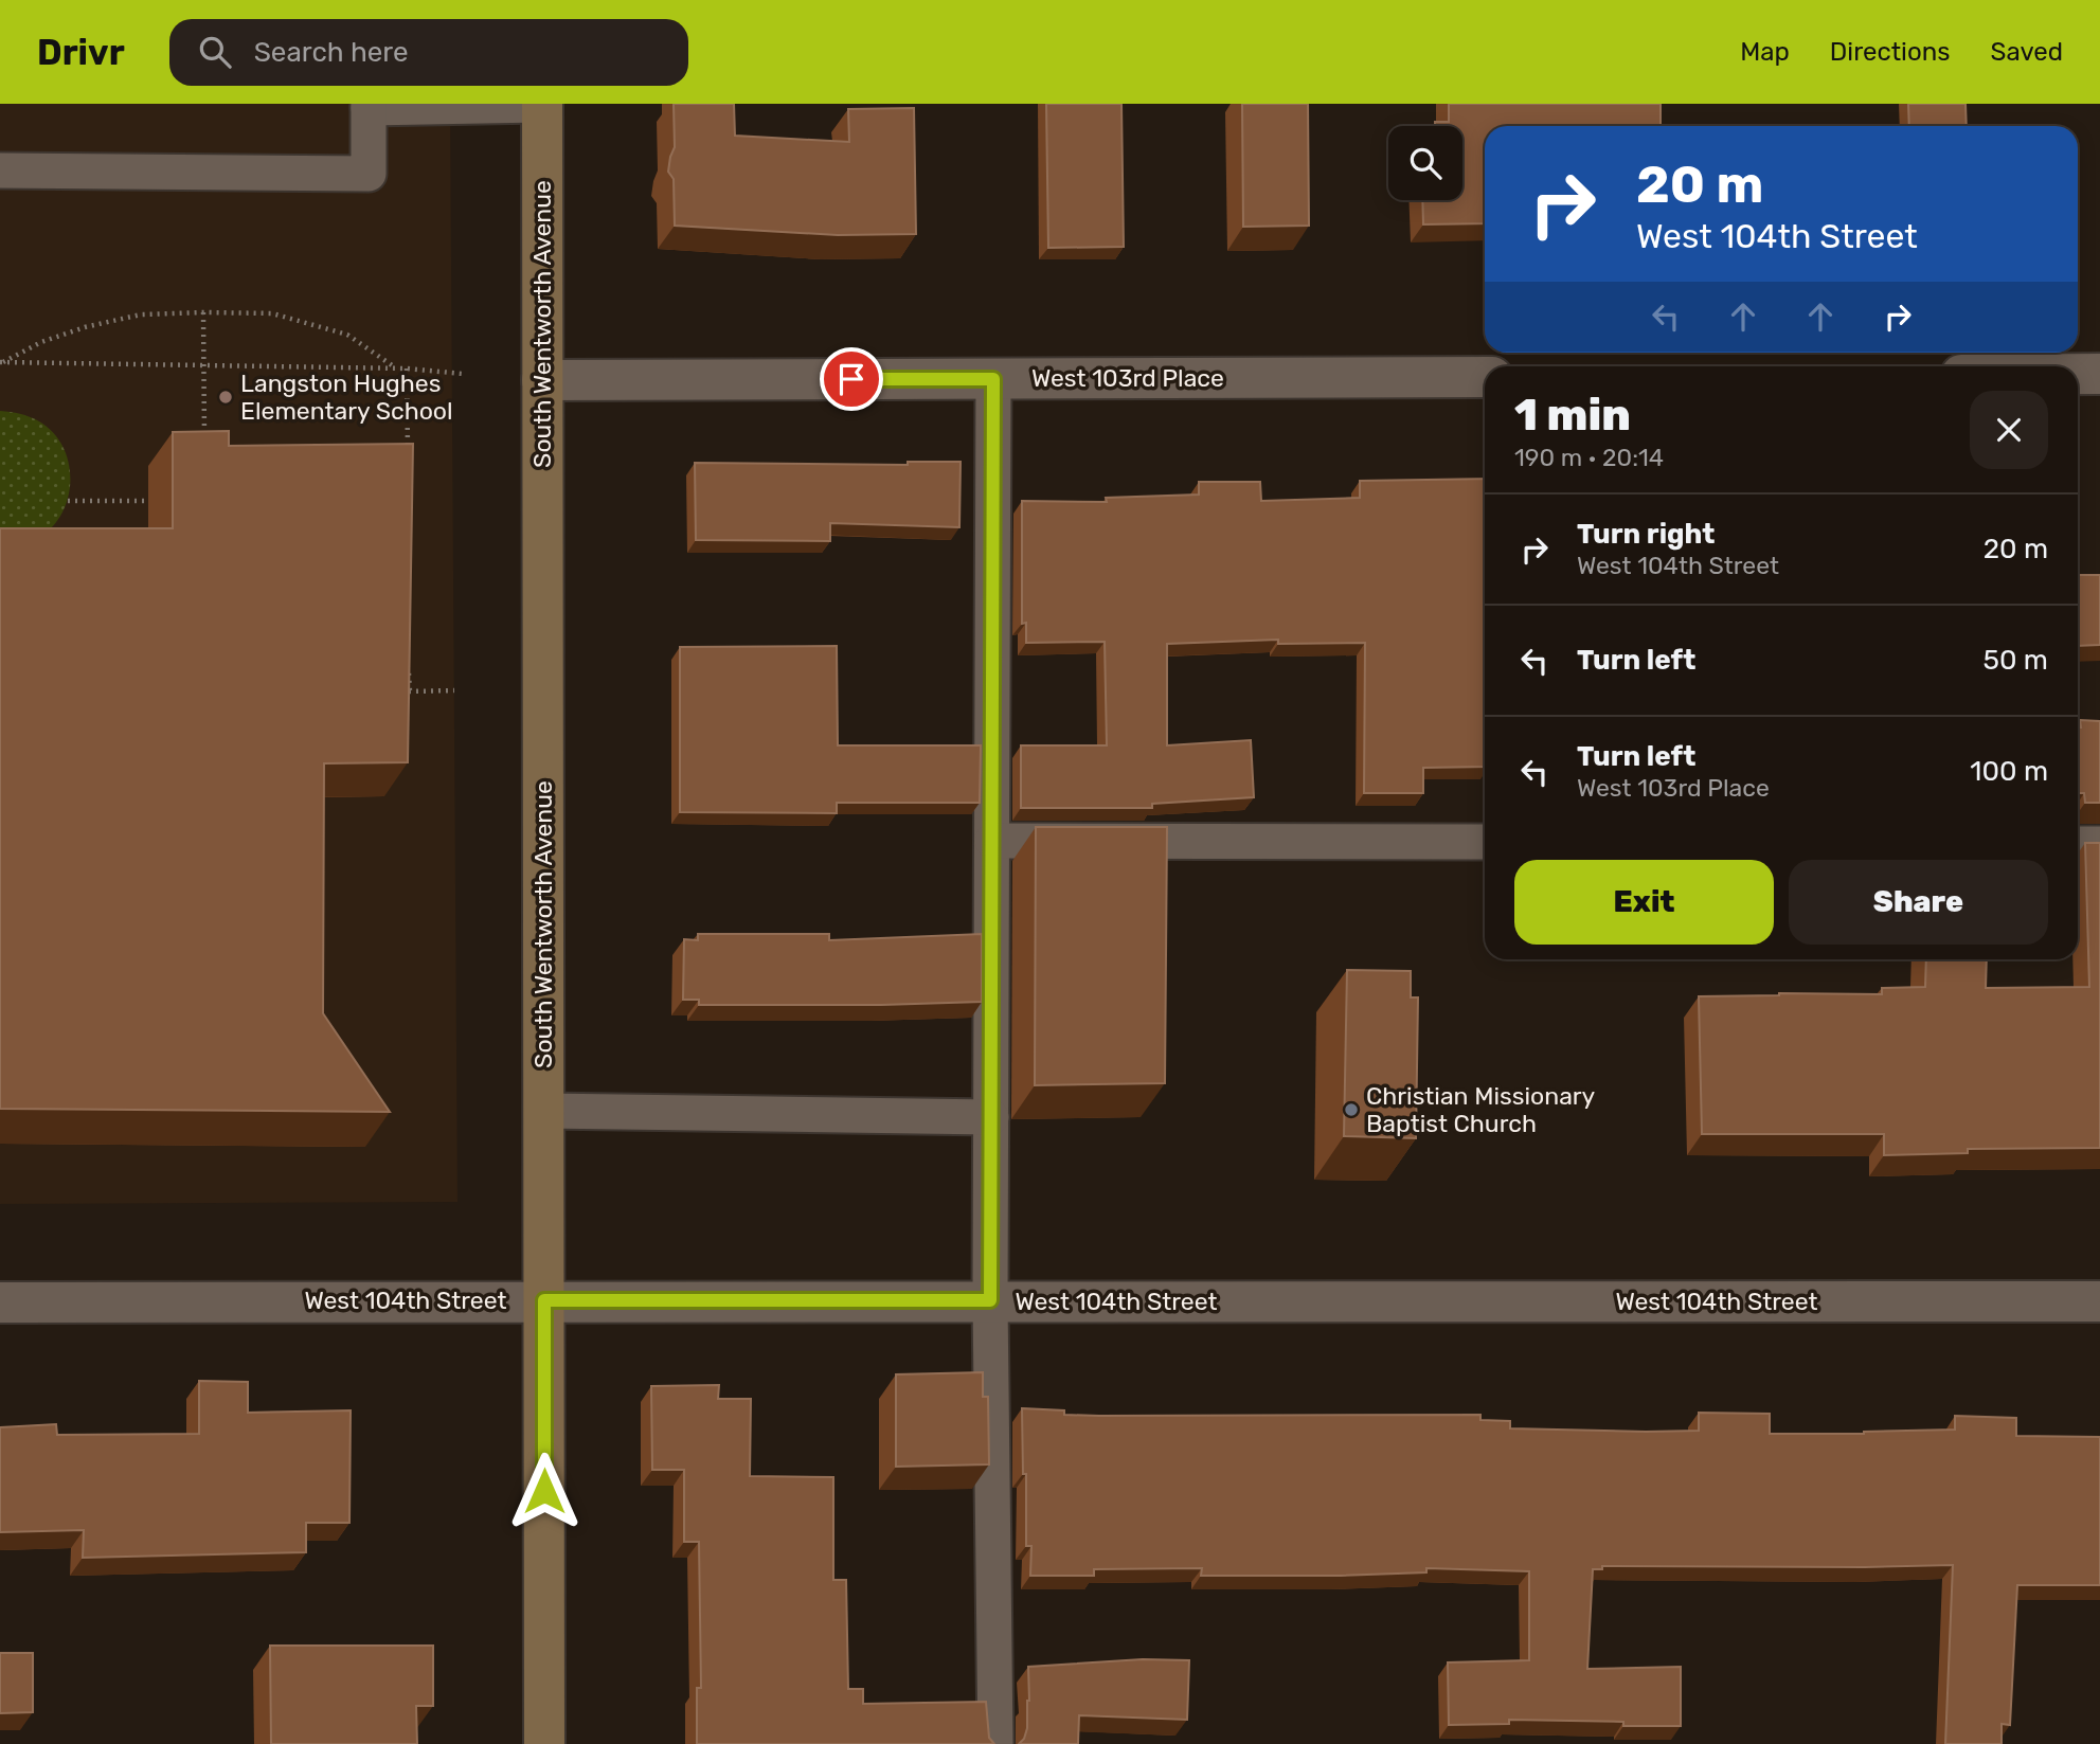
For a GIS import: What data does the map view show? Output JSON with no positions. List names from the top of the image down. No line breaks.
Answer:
{"streets":{"street":["South Wentworth Avenue","West 103rd Place","West 104th Street"]},"crossings":[["South Wentworth Avenue","West 103rd Place"],["South Wentworth Avenue","West 104th Street"]],"places":["Langston Hughes Elementary School","Christian Missionary Baptist Church"],"page":{"header":"Drivr","search":"Search here","nav":["Map","Directions","Saved"],"turn":["20 m","West 104th Street"],"heading":["1 min","190 m · 20:14"],"list":[{"name":"Turn right","note":"West 104th Street","value":"20 m"},{"name":"Turn left","value":"50 m"},{"name":"Turn left","note":"West 103rd Place","value":"100 m"}],"buttons":["Exit","Share"]}}
